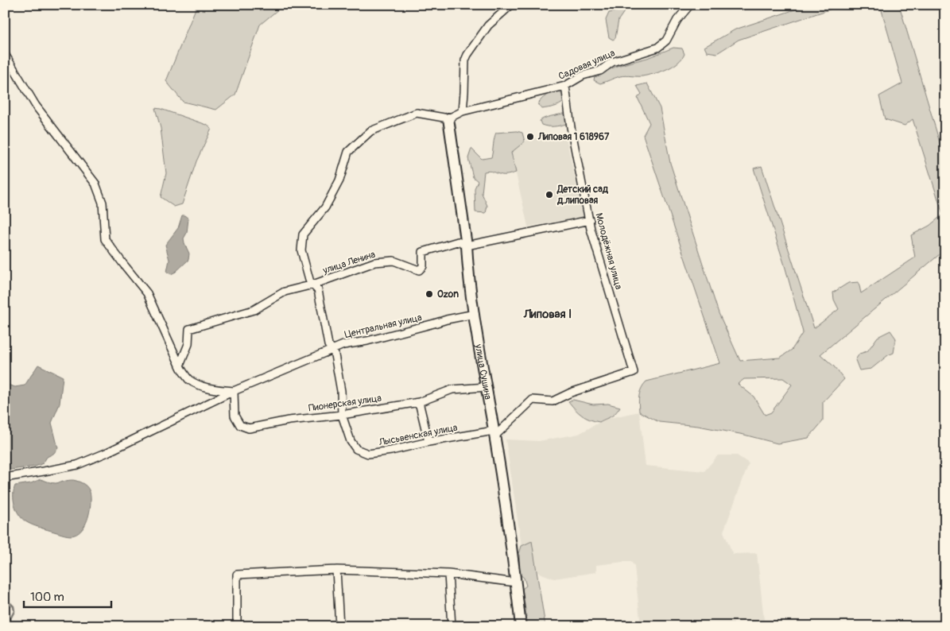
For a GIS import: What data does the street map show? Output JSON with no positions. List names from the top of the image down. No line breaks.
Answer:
{"streets":{"street":["Садовая улица","Молодёжная улица","улица Ленина","Центральная улица","улица Сушина","Пионерская улица","Лысьвенская улица"]},"crossings":[["Садовая улица","Молодёжная улица"],["Садовая улица","улица Сушина"],["Молодёжная улица","улица Ленина"],["Молодёжная улица","улица Сушина"],["Молодёжная улица","Лысьвенская улица"],["улица Ленина","Центральная улица"],["улица Ленина","улица Сушина"],["Центральная улица","улица Сушина"],["Центральная улица","Пионерская улица"],["улица Сушина","Пионерская улица"],["улица Сушина","Лысьвенская улица"],["Пионерская улица","Лысьвенская улица"]],"districts":["Липовая I"],"places":["Липовая 1 618967","Детский сад д.липовая","Ozon"],"scale_bar":"100 m"}
